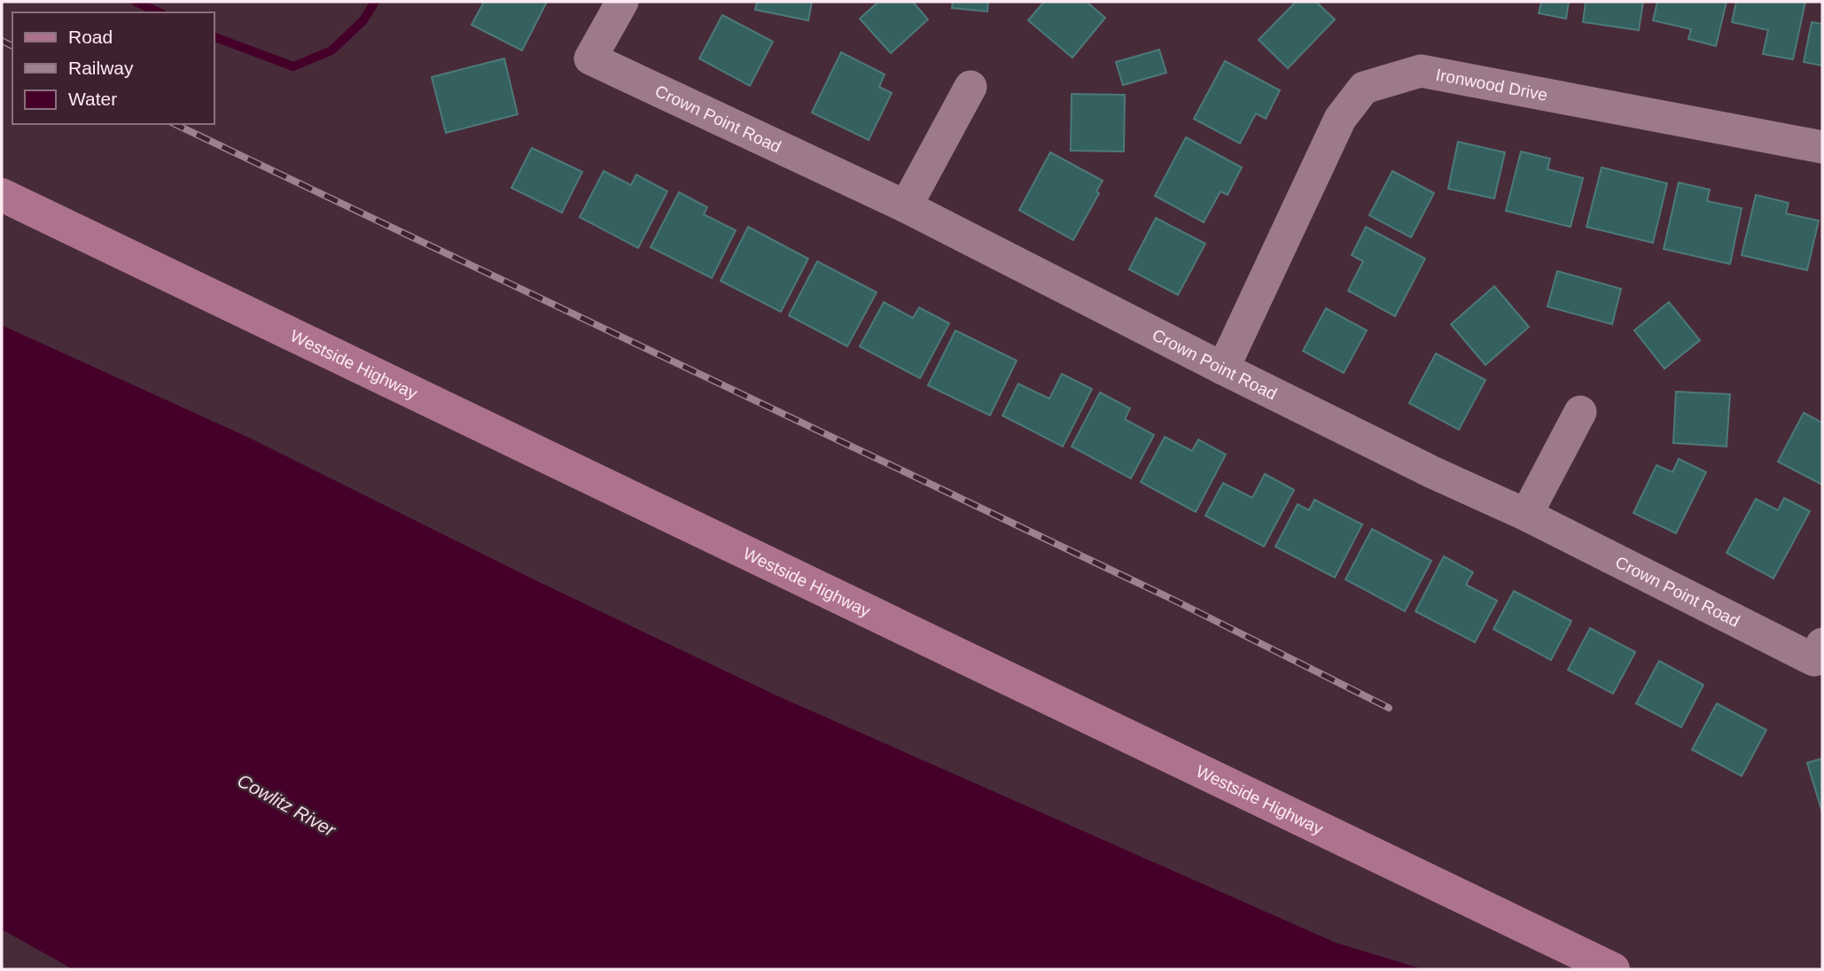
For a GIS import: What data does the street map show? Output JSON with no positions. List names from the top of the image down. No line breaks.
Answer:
{"streets":{"main road":["Westside Highway"],"street":["Ironwood Drive","Crown Point Road"]},"crossings":[["Ironwood Drive","Crown Point Road"]],"water":["Cowlitz River"],"legend":["Road","Railway","Water"]}
